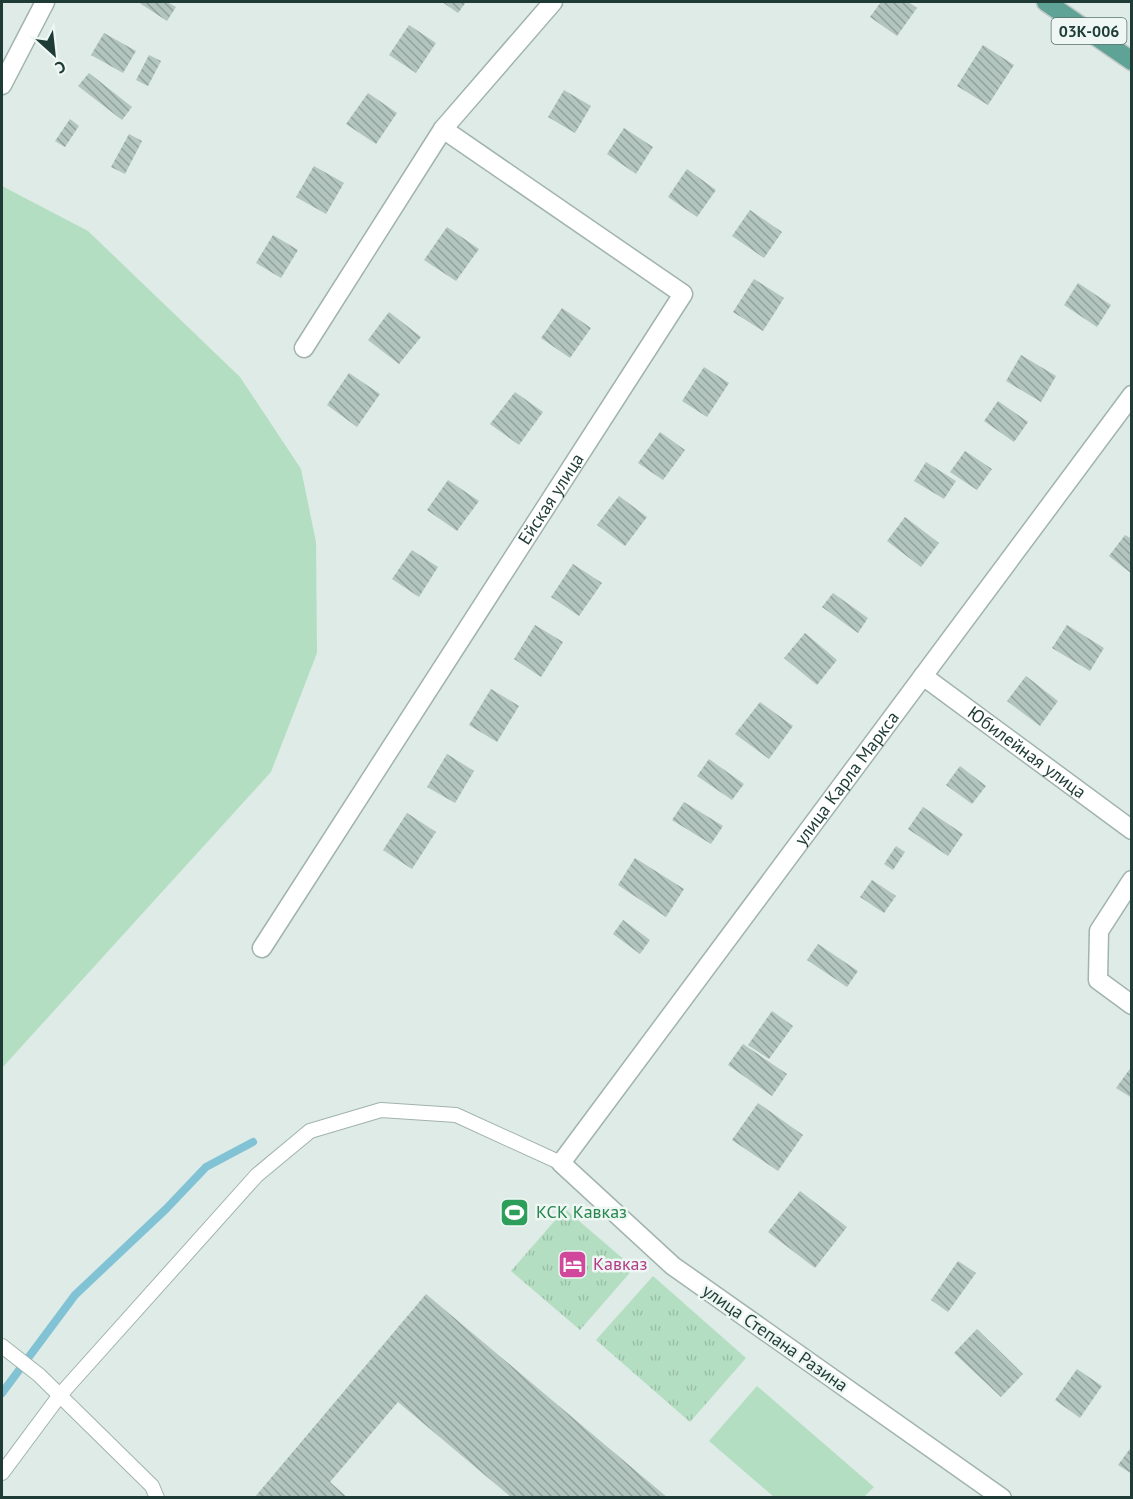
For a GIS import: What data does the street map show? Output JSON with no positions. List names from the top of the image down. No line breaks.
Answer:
{"streets":{"main road":["03К-006"],"street":["Ейская улица","Юбилейная улица","улица Карла Маркса","улица Степана Разина"]},"crossings":[["Юбилейная улица","улица Карла Маркса"],["улица Карла Маркса","улица Степана Разина"]],"places":{"sports":["КСК Кавказ"],"hotel":["Кавказ"]},"north":"bottom right"}
